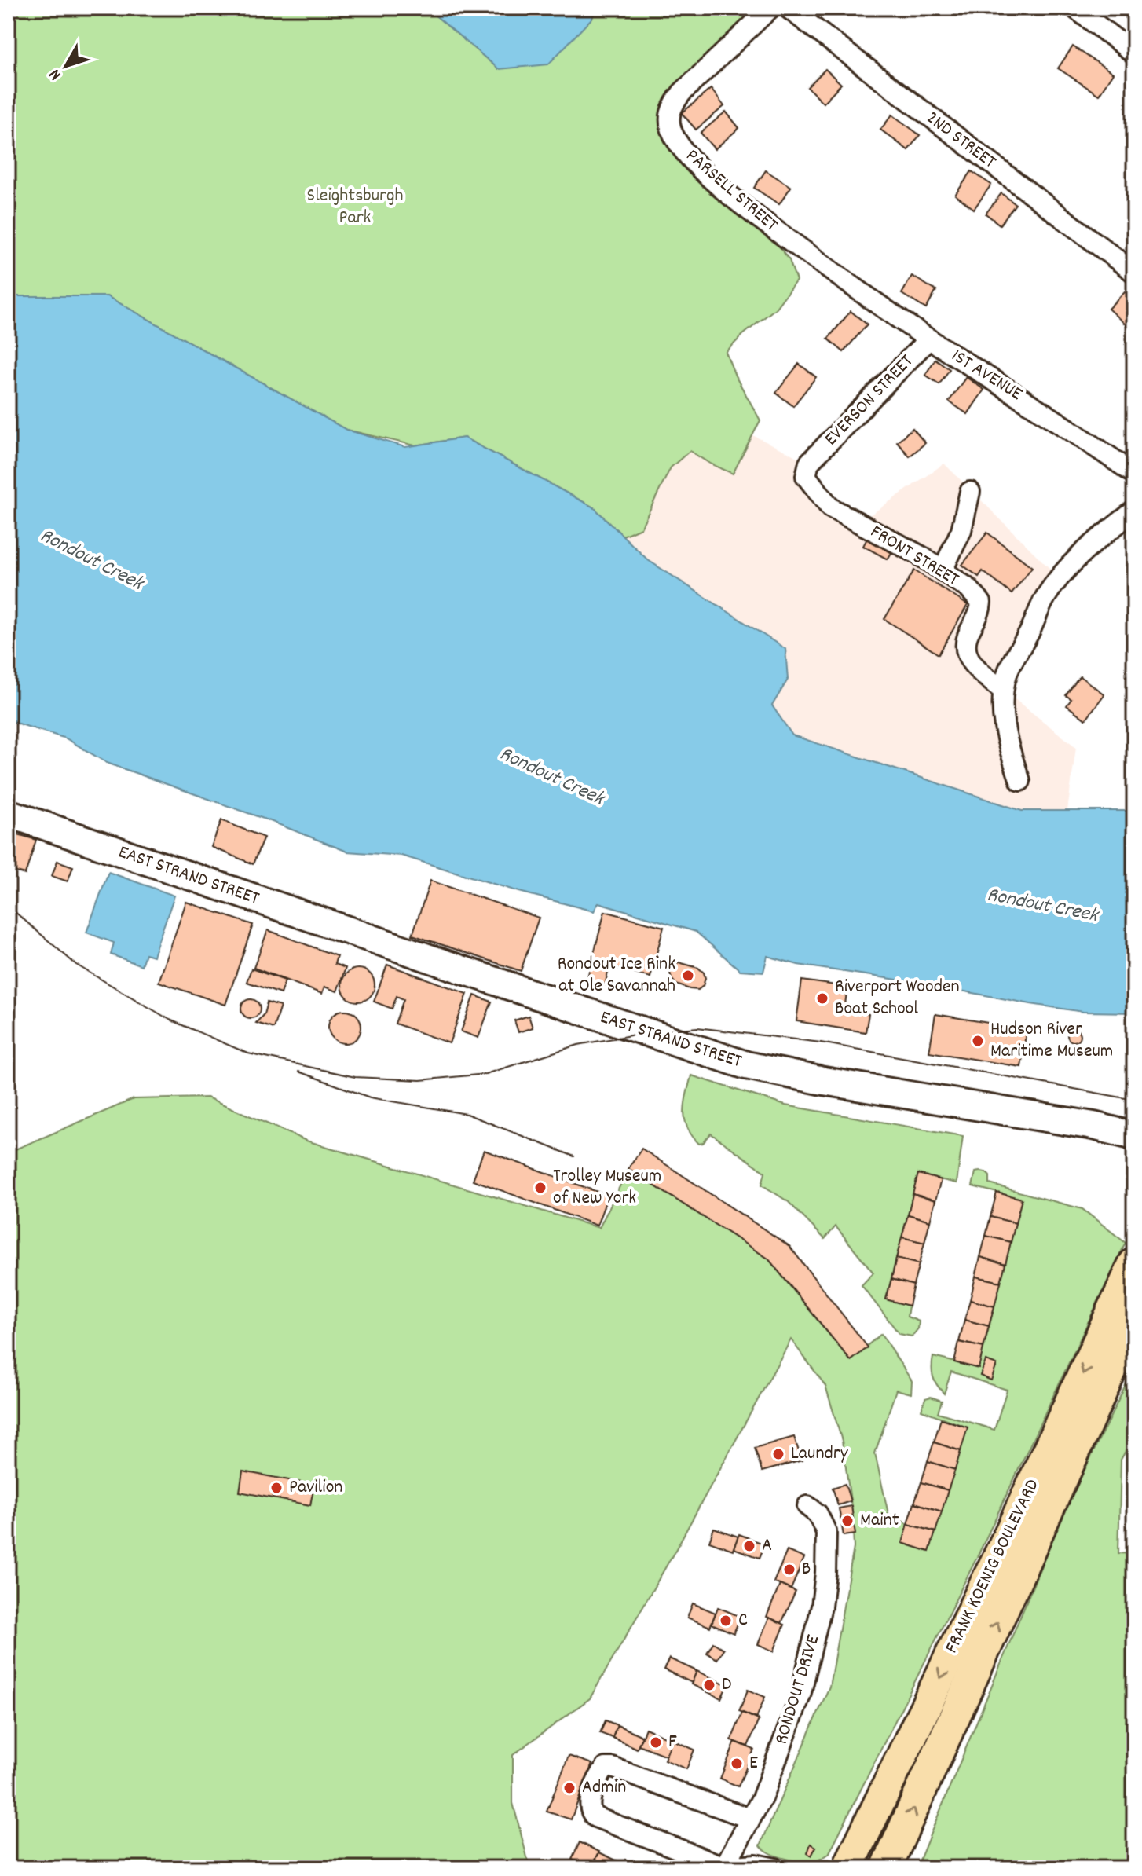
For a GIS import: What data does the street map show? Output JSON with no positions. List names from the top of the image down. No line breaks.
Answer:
{"streets":{"main road":["FRANK KOENIG BOULEVARD"],"street":["2ND STREET","PARSELL STREET","1ST AVENUE","EVERSON STREET","FRONT STREET","EAST STRAND STREET","RONDOUT DRIVE"]},"crossings":[["PARSELL STREET","1ST AVENUE"],["1ST AVENUE","EVERSON STREET"],["EVERSON STREET","FRONT STREET"]],"water":["Rondout Creek"],"parks":["Sleightsburgh Park"],"places":["Rondout Ice Rink at Ole Savannah","Riverport Wooden Boat School","Hudson River Maritime Museum","Trolley Museum of New York","Laundry","Pavilion","Maint","A","B","C","D","F","E","Admin"],"north":"bottom left"}
